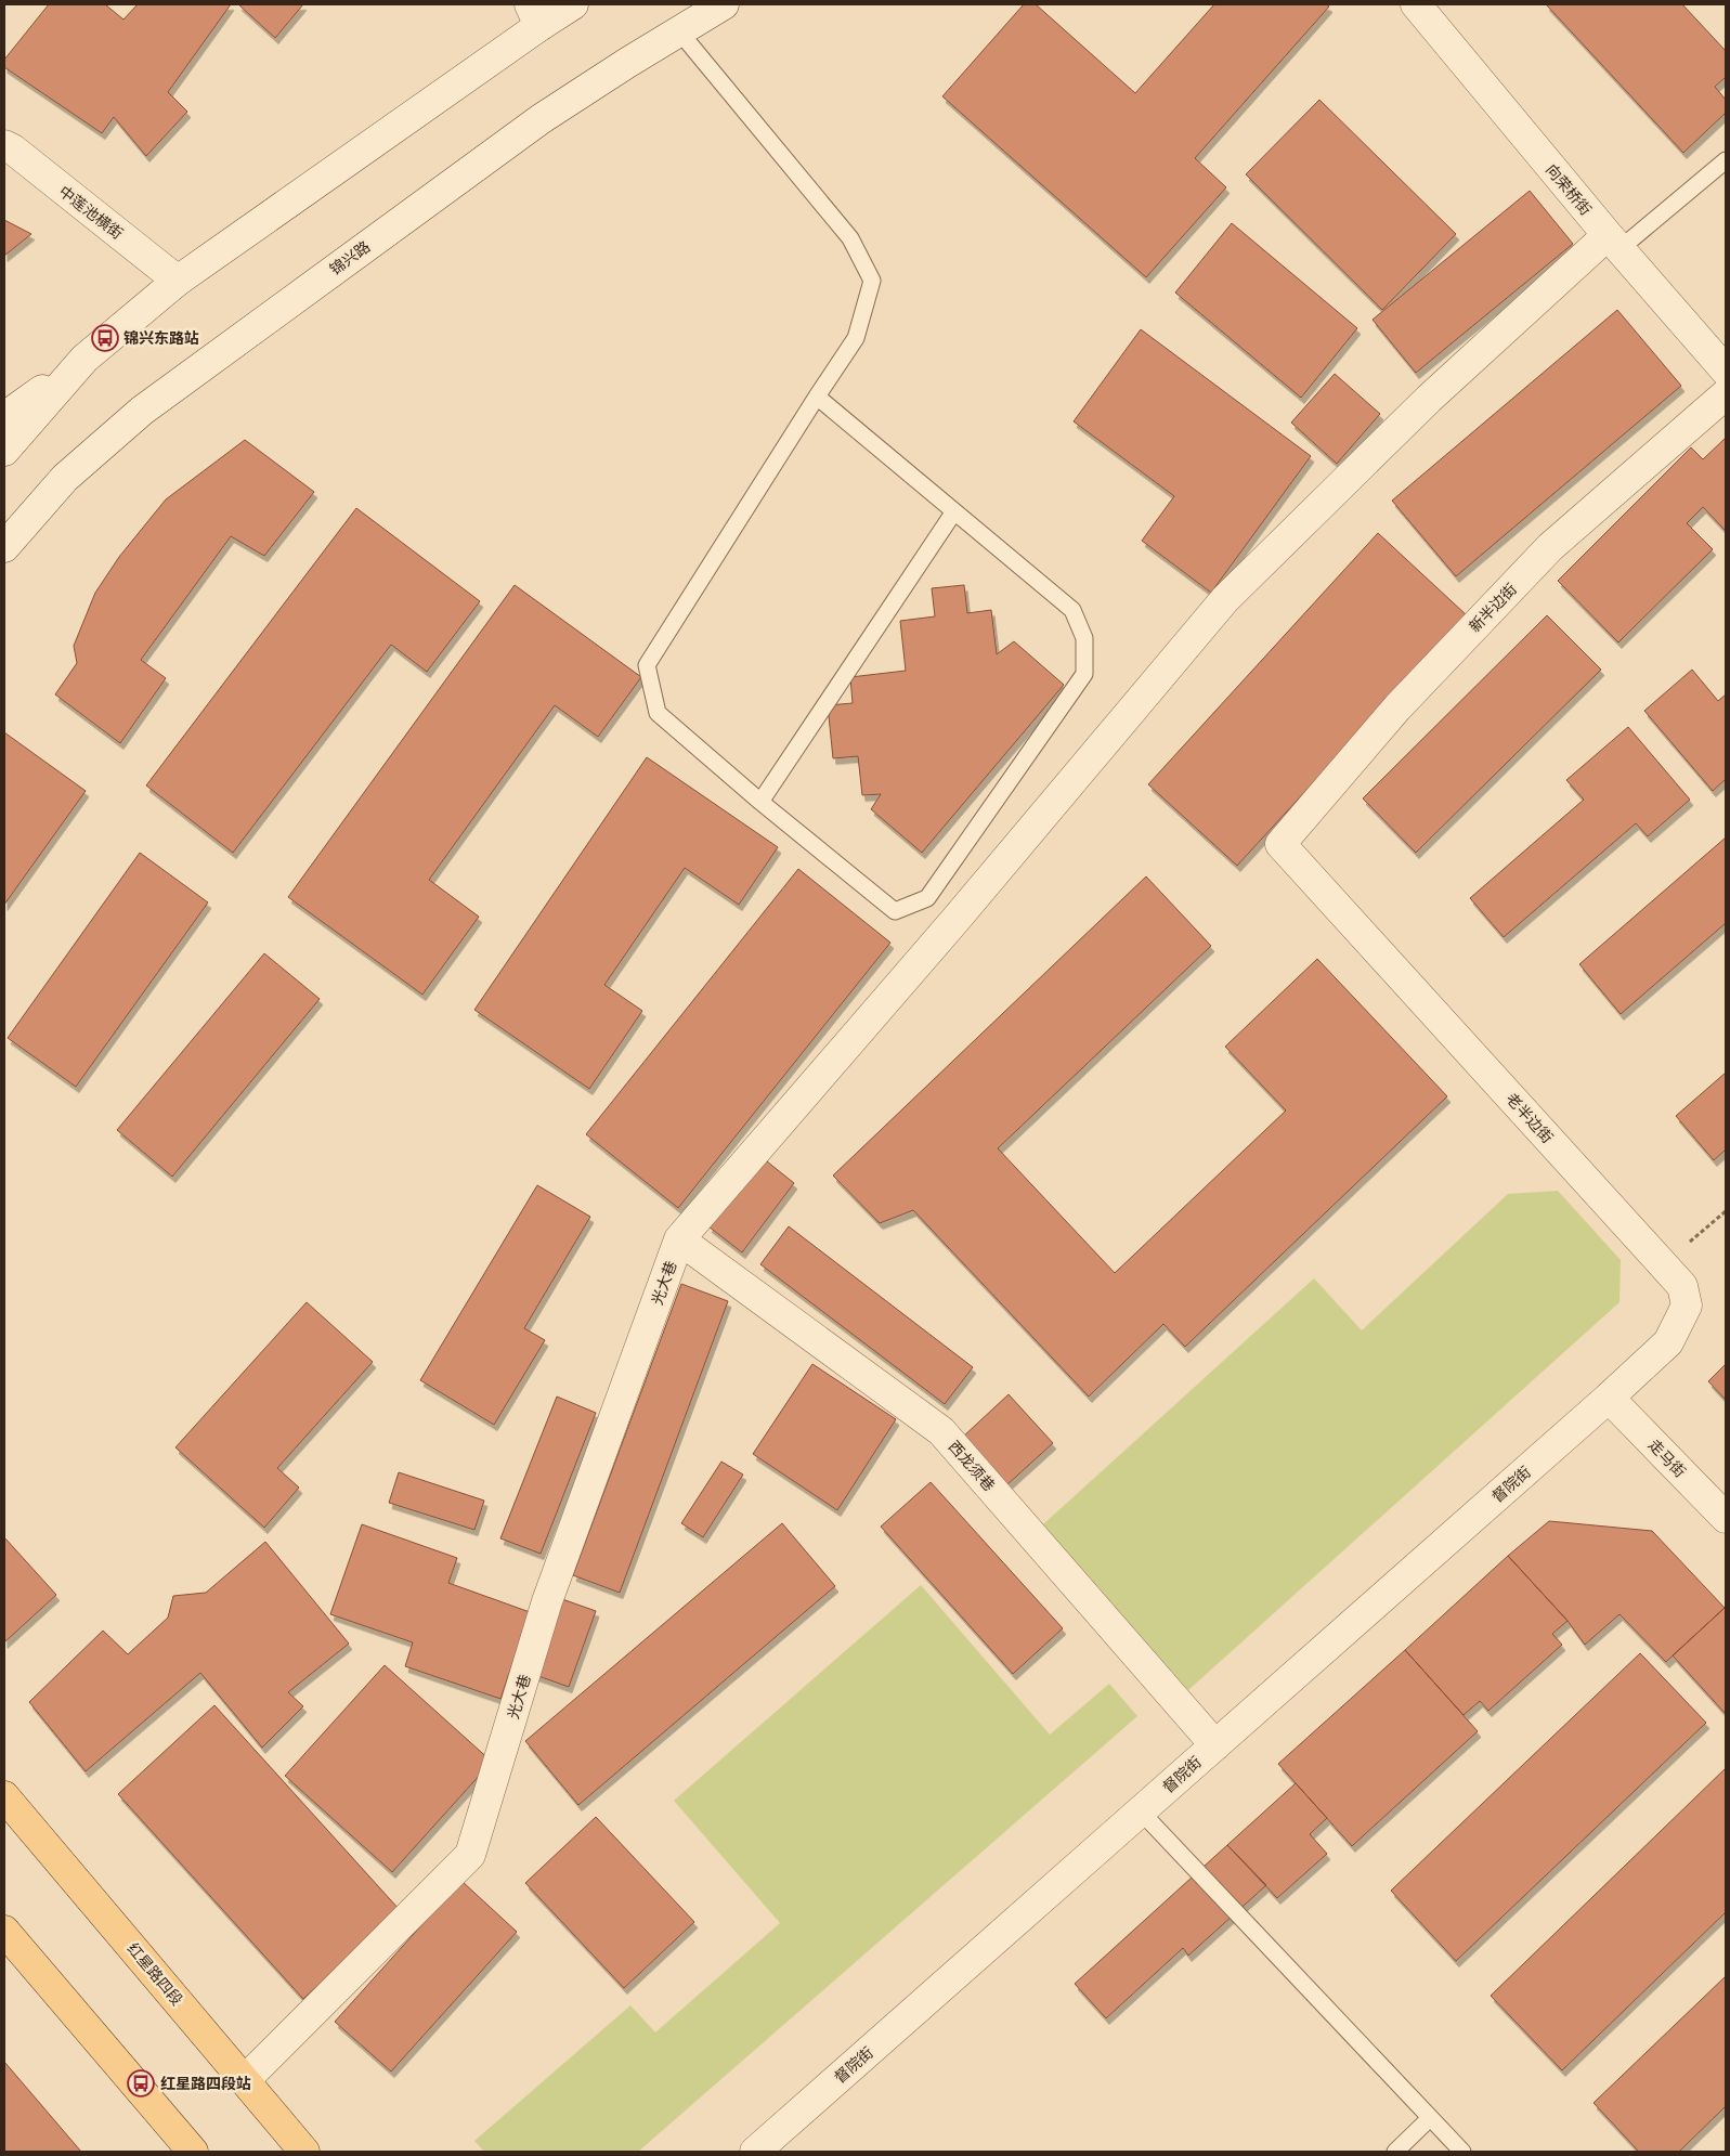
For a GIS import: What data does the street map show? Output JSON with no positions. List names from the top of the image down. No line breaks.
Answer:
{"streets":{"main road":["红星路四段"],"street":["向荣桥街","中莲池横街","锦兴路","新半边街","老半边街","光大巷","走马街","西龙须巷","督院街"]},"crossings":[["新半边街","老半边街"],["老半边街","走马街"],["老半边街","督院街"],["光大巷","西龙须巷"],["光大巷","红星路四段"],["走马街","督院街"],["西龙须巷","督院街"]],"places":{"bus stop":["锦兴东路站","红星路四段站"]}}
